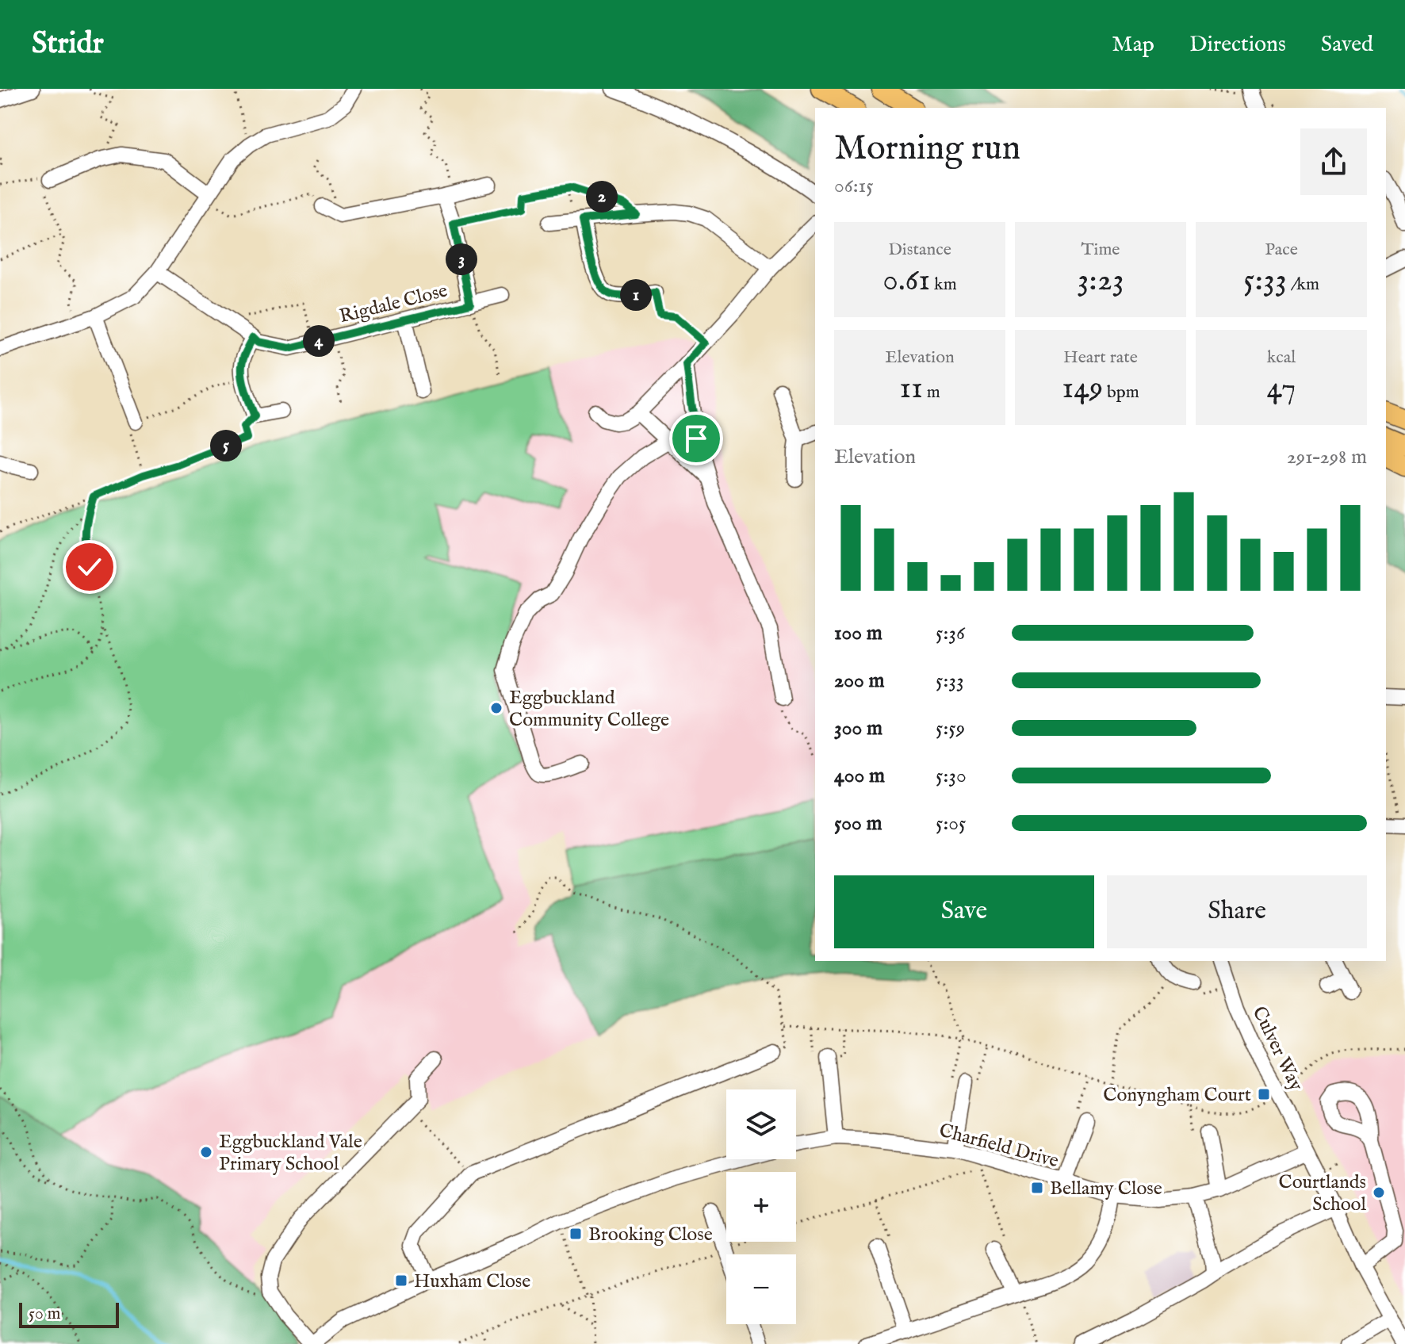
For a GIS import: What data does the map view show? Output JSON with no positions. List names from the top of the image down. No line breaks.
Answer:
{"streets":{"street":["Rigdale Close","Culver Way","Charfield Drive"]},"crossings":[["Culver Way","Charfield Drive"]],"places":{"other":["Eggbuckland Community College","Eggbuckland Vale Primary School","Courtlands School"],"transit":["Conyngham Court","Bellamy Close","Brooking Close","Huxham Close"]},"scale_bar":"50 m","page":{"header":"Stridr","nav":["Map","Directions","Saved"],"heading":["Morning run","06:15"],"pins":["2","3","1","4","5"],"stats":[["Distance","0.61 km"],["Time","3:23"],["Pace","5:33 /km"],["Elevation","11 m"],["Heart rate","149 bpm"],["kcal","47"]],"chart":["Elevation","291–298 m"],"list":[{"name":"100 m","note":"5:36"},{"name":"200 m","note":"5:33"},{"name":"300 m","note":"5:59"},{"name":"400 m","note":"5:30"},{"name":"500 m","note":"5:05"}],"buttons":["Save","Share"],"map_buttons":["+","−"],"scale":"50 m"}}
